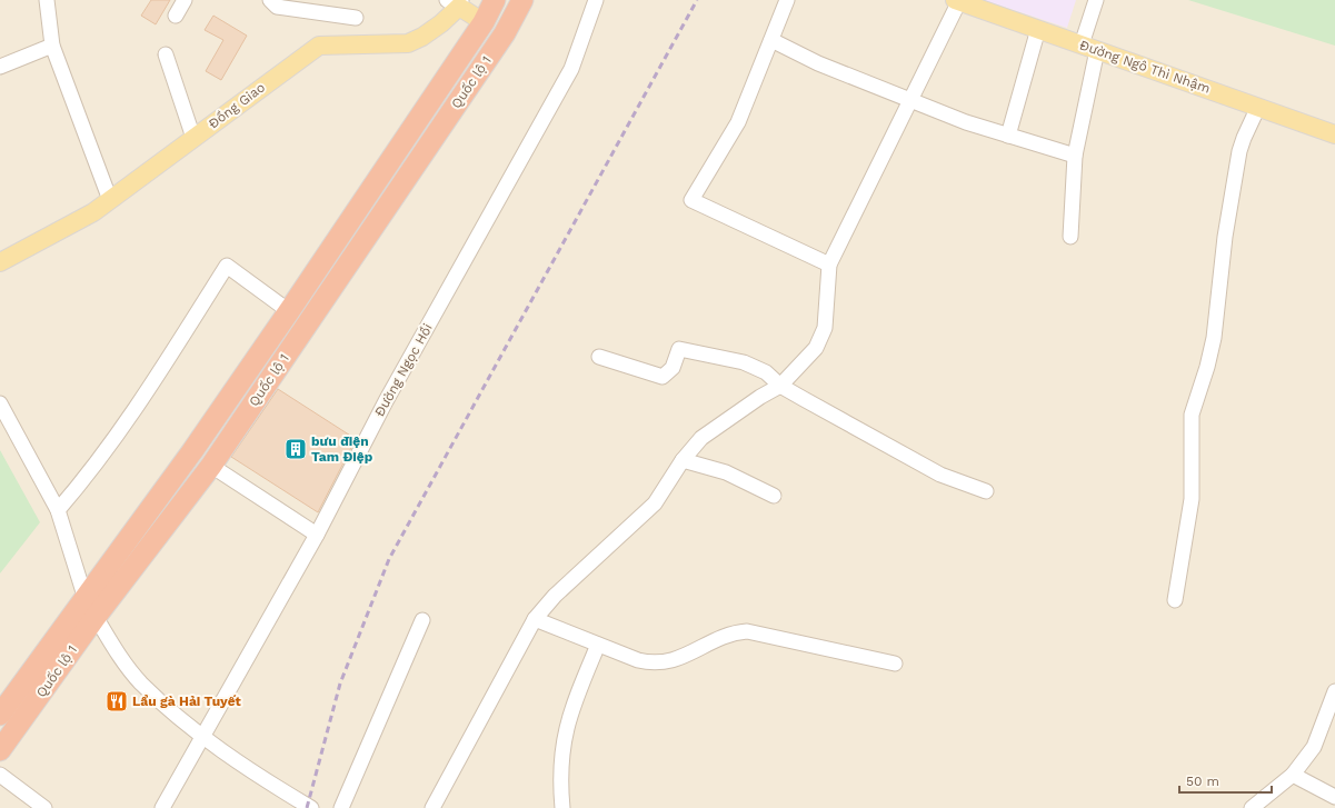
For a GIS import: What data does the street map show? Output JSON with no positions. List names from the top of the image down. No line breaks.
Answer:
{"streets":{"highway":["Quốc lộ 1"],"main road":["Đường Ngô Thì Nhậm","Đồng Giao"],"street":["Đường Ngọc Hồi"]},"crossings":[["Quốc lộ 1","Đồng Giao"]],"places":{"building":["bưu điện Tam Điệp"],"restaurant":["Lẩu gà Hải Tuyết"]},"scale_bar":"50 m"}
